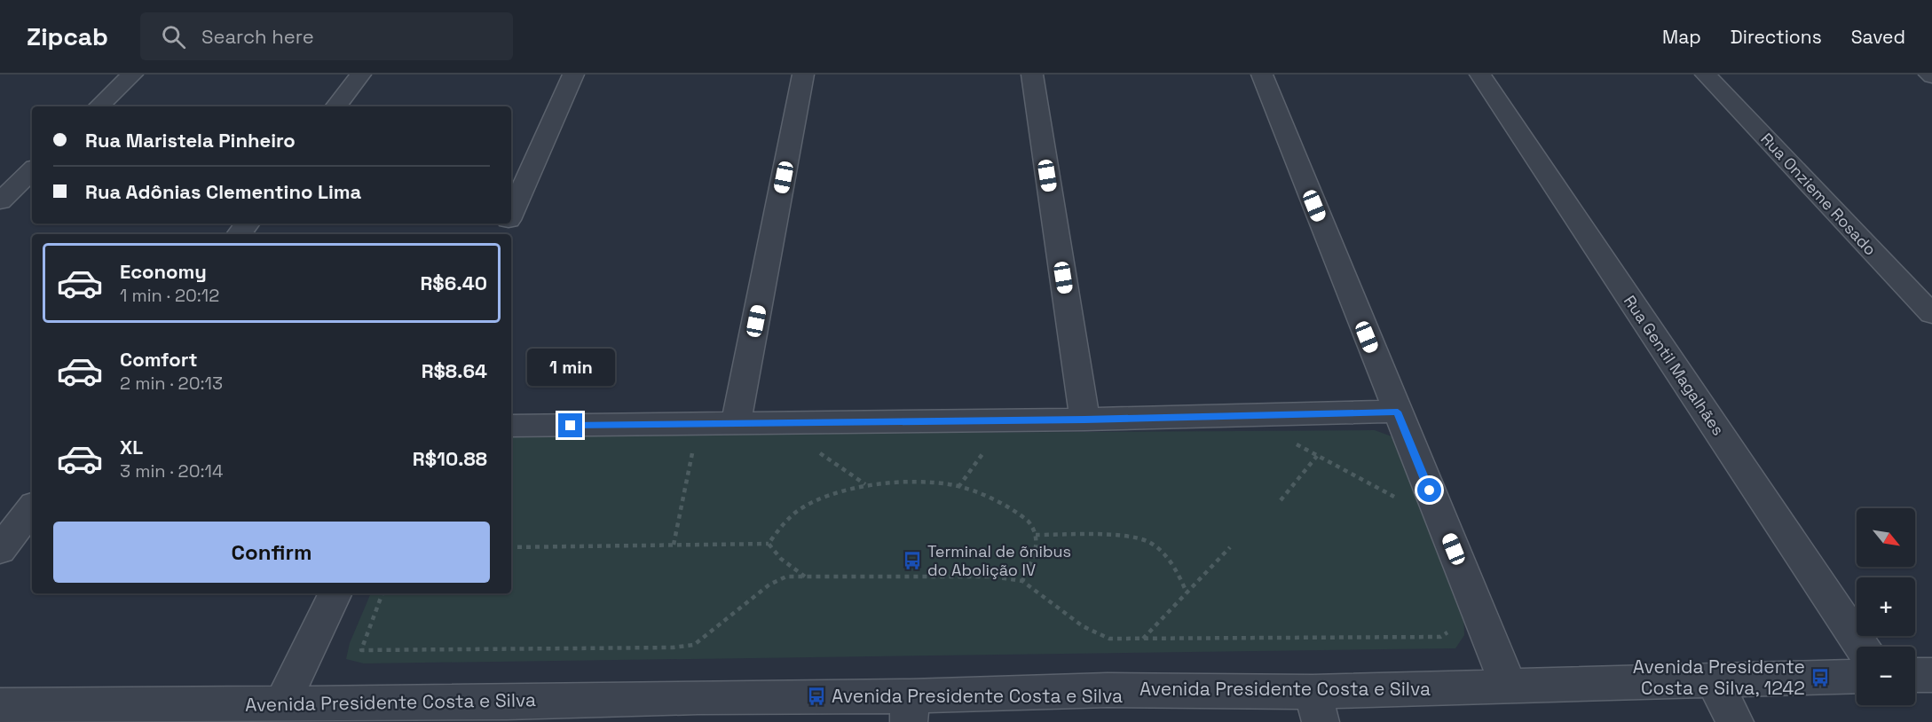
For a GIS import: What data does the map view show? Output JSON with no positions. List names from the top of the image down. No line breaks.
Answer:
{"streets":{"street":["Rua Onzieme Rosado","Rua Gentil Magalhães","Avenida Presidente Costa e Silva"]},"places":{"bus stop":["Terminal de õnibus do Abolição IV","Avenida Presidente Costa e Silva, 1242","Avenida Presidente Costa e Silva"]},"north":"bottom right","page":{"header":"Zipcab","search":"Search here","nav":["Map","Directions","Saved"],"banner":["Rua Maristela Pinheiro","Rua Adônias Clementino Lima"],"list":[{"name":"Economy","note":"1 min · 20:12","value":"R$6.40"},{"name":"Comfort","note":"2 min · 20:13","value":"R$8.64"},{"name":"XL","note":"3 min · 20:14","value":"R$10.88"}],"bubble":"1 min","map_buttons":["+","−"],"buttons":"Confirm"}}
